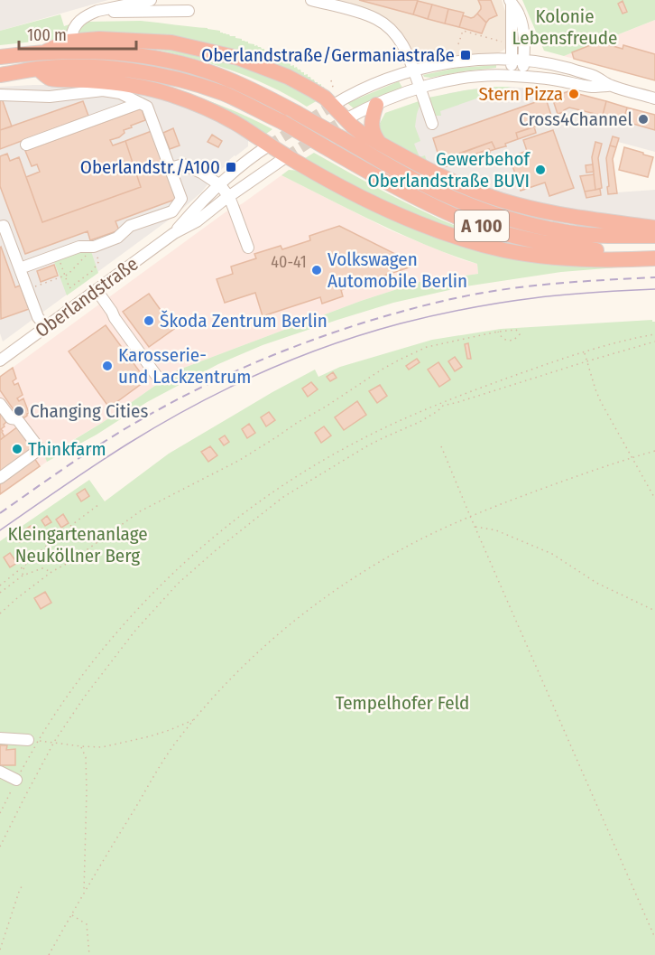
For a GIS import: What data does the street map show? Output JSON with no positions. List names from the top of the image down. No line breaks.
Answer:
{"streets":{"highway":["A 100"],"street":["Oberlandstraße"]},"parks":["Kolonie Lebensfreude","Kleingartenanlage Neuköllner Berg","Tempelhofer Feld"],"places":{"transit":["Oberlandstraße/Germaniastraße","Oberlandstr./A100"],"other":["Stern Pizza","Cross4Channel","Gewerbehof Oberlandstraße BUVI","Volkswagen Automobile Berlin","Škoda Zentrum Berlin","Karosserie- und Lackzentrum","Changing Cities","Thinkfarm"]},"house_numbers":["40-41"],"scale_bar":"100 m"}
